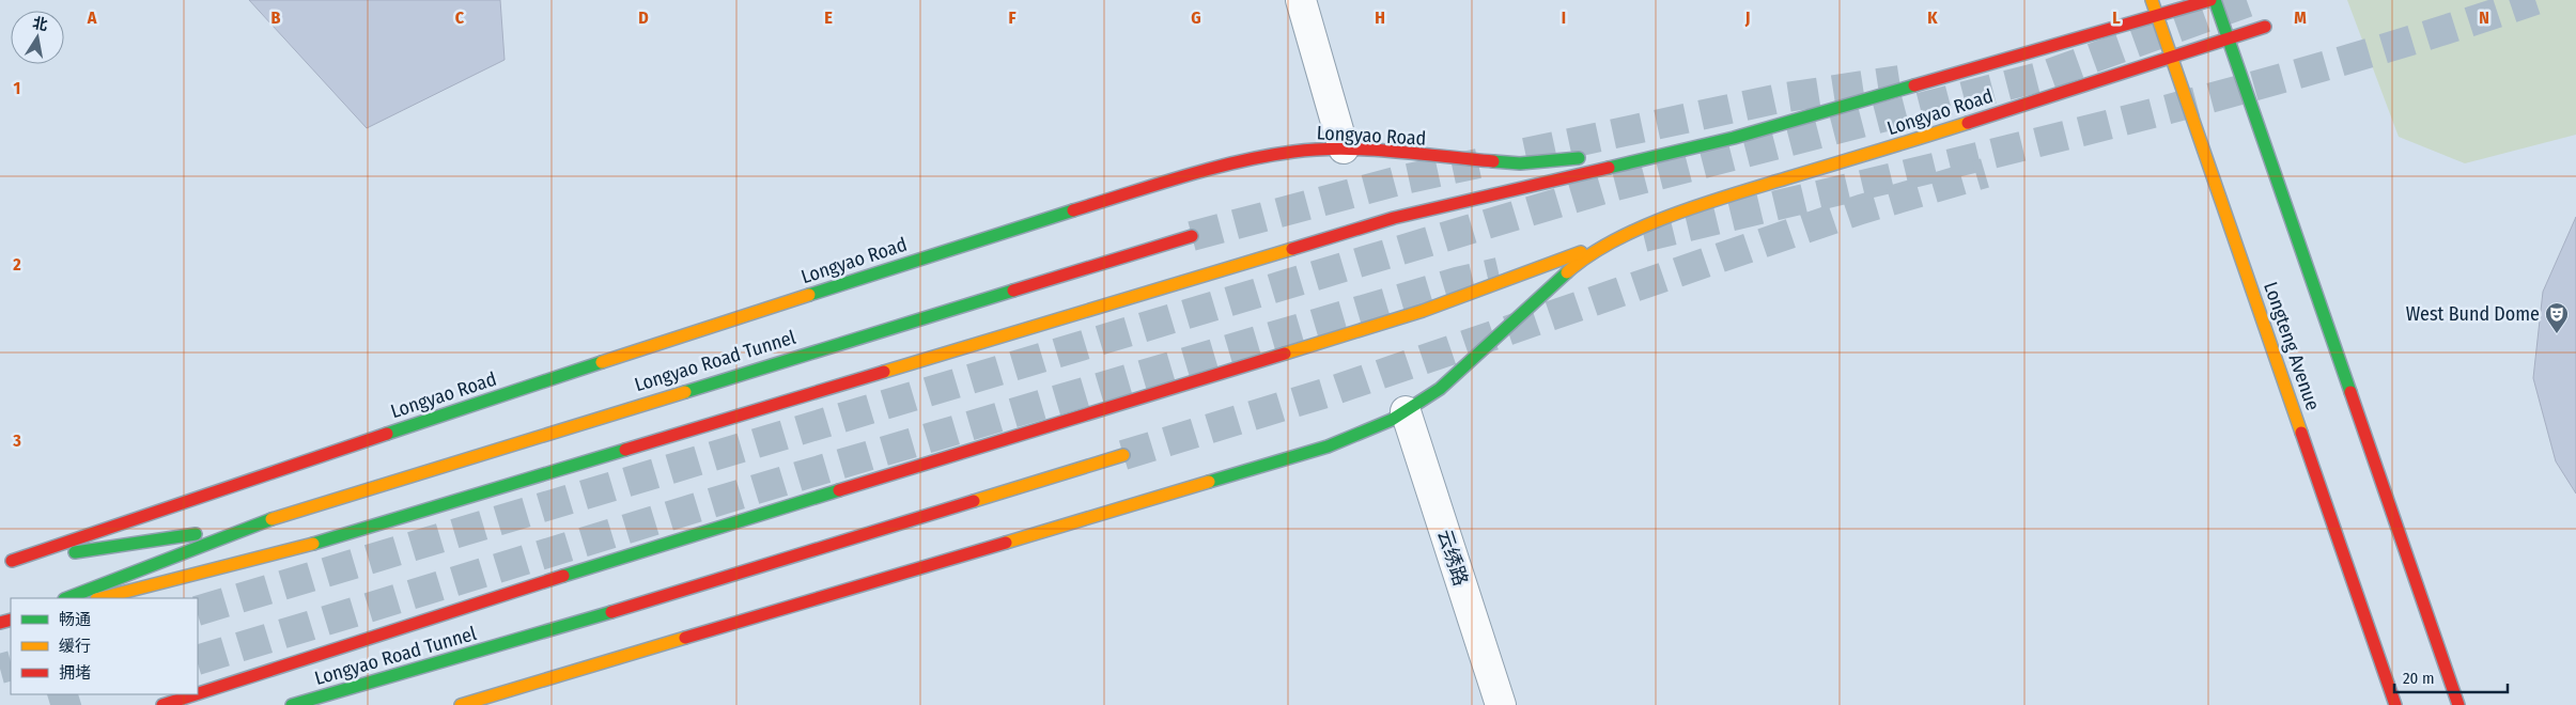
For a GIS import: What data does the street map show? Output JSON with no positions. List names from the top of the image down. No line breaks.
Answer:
{"streets":{"main road":["Longyao Road","Longteng Avenue","Longyao Road Tunnel"],"street":["云绣路"]},"crossings":[["Longyao Road","Longteng Avenue"],["Longyao Road","Longyao Road Tunnel"],["Longyao Road","云绣路"]],"places":{"theatre":["West Bund Dome"]},"legend":["畅通","缓行","拥堵"],"scale_bar":"20 m","north":"top","grid":{"columns":["A","B","C","D","E","F","G","H","I","J","K","L","M","N"],"rows":["1","2","3"]}}
